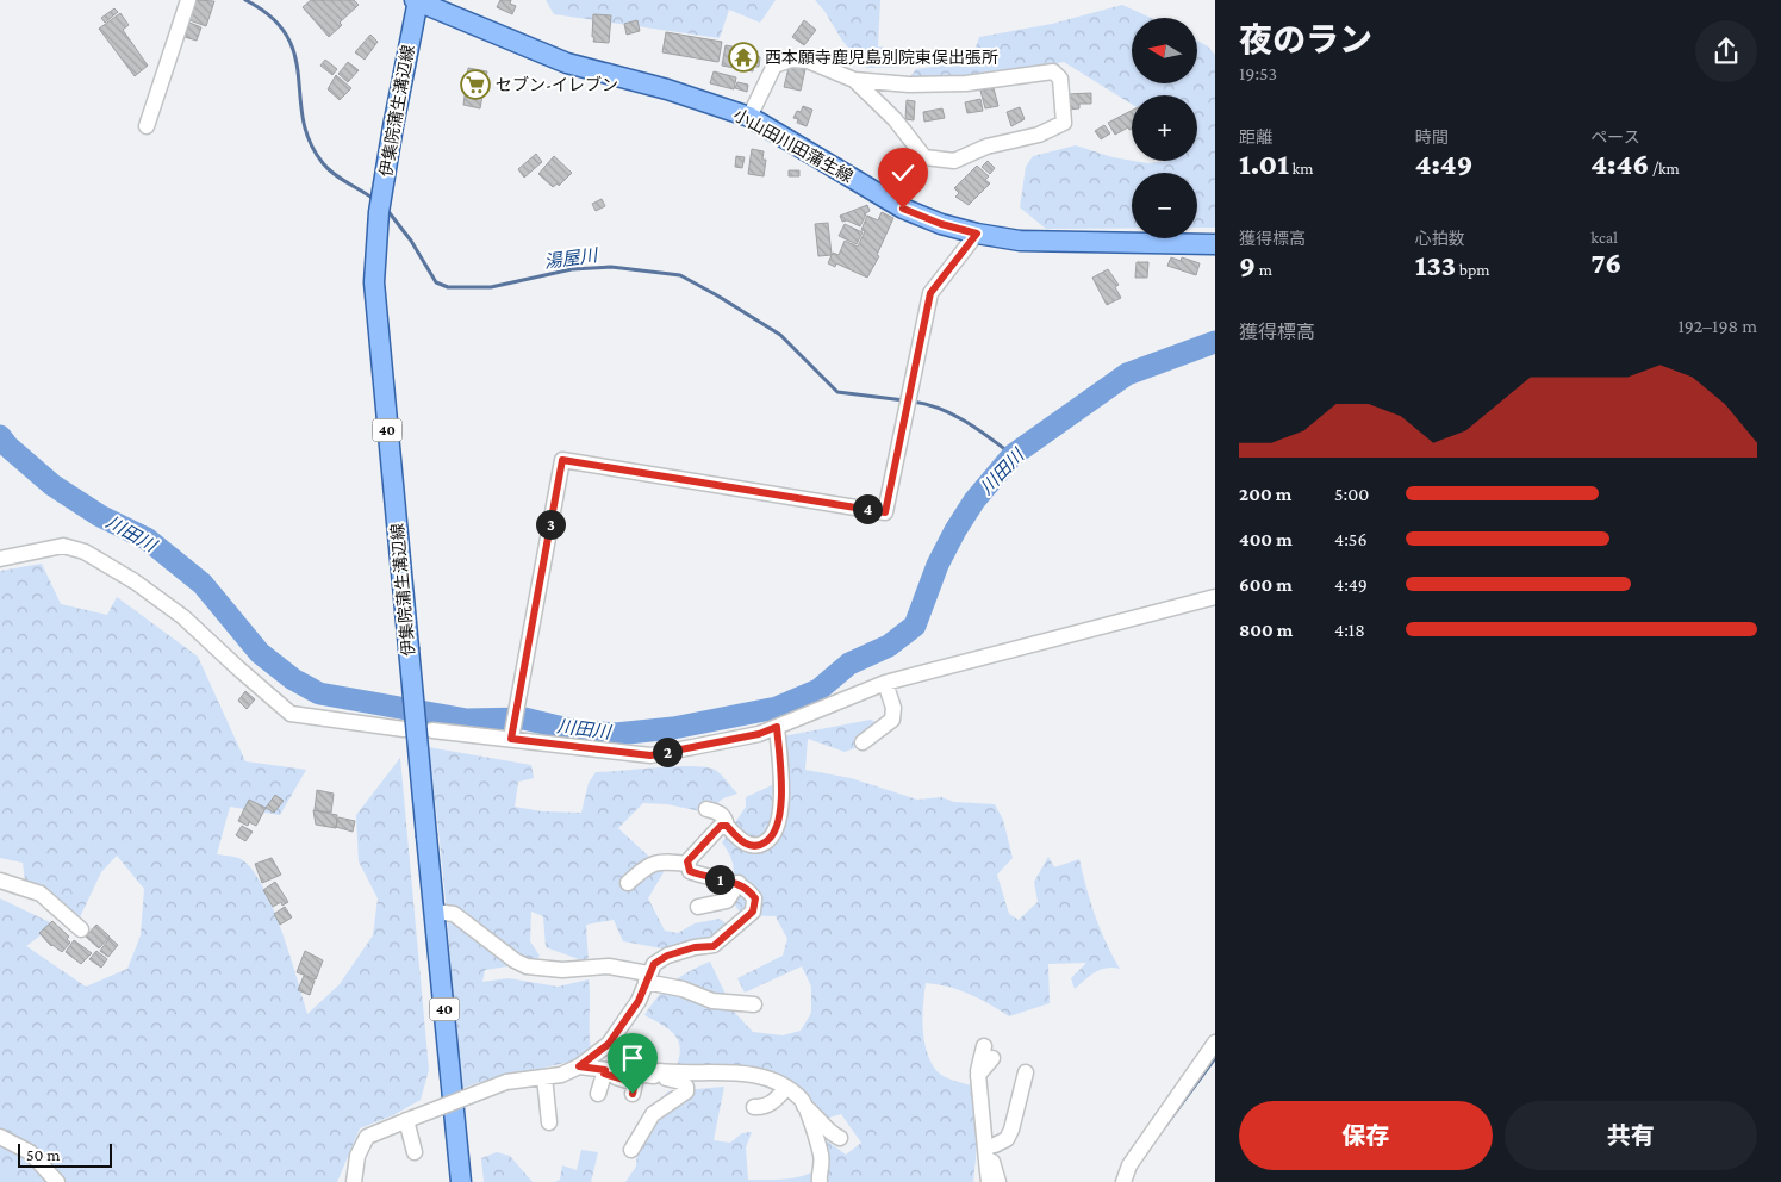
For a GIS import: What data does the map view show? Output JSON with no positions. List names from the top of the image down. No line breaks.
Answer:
{"streets":{"main road":["伊集院蒲生溝辺線","小山田川田蒲生線","40"]},"crossings":[["伊集院蒲生溝辺線","小山田川田蒲生線"]],"water":["湯屋川","川田川"],"places":{"temple":["西本願寺鹿児島別院東俣出張所"],"supermarket":["セブン-イレブン"]},"scale_bar":"50 m","north":"left","page":{"heading":["夜のラン","19:53"],"map_buttons":["+","−"],"stats":[["距離","1.01 km"],["時間","4:49"],["ペース","4:46 /km"],["獲得標高","9 m"],["心拍数","133 bpm"],["kcal","76"]],"chart":["獲得標高","192–198 m"],"list":[{"name":"200 m","note":"5:00"},{"name":"400 m","note":"4:56"},{"name":"600 m","note":"4:49"},{"name":"800 m","note":"4:18"}],"pins":["4","3","2","1"],"buttons":["保存","共有"],"scale":"50 m"}}
